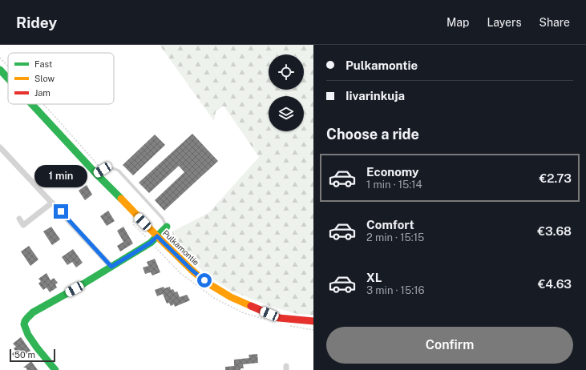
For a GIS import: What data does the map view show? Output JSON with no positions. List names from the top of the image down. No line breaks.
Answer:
{"streets":{"street":["Pulkamontie"]},"legend":["Fast","Slow","Jam"],"scale_bar":"50 m","page":{"header":"Ridey","nav":["Map","Layers","Share"],"banner":["Pulkamontie","Iivarinkuja"],"heading":"Choose a ride","list":[{"name":"Economy","note":"1 min · 15:14","value":"€2.73"},{"name":"Comfort","note":"2 min · 15:15","value":"€3.68"},{"name":"XL","note":"3 min · 15:16","value":"€4.63"}],"bubble":"1 min","buttons":"Confirm","scale":"50 m"}}
